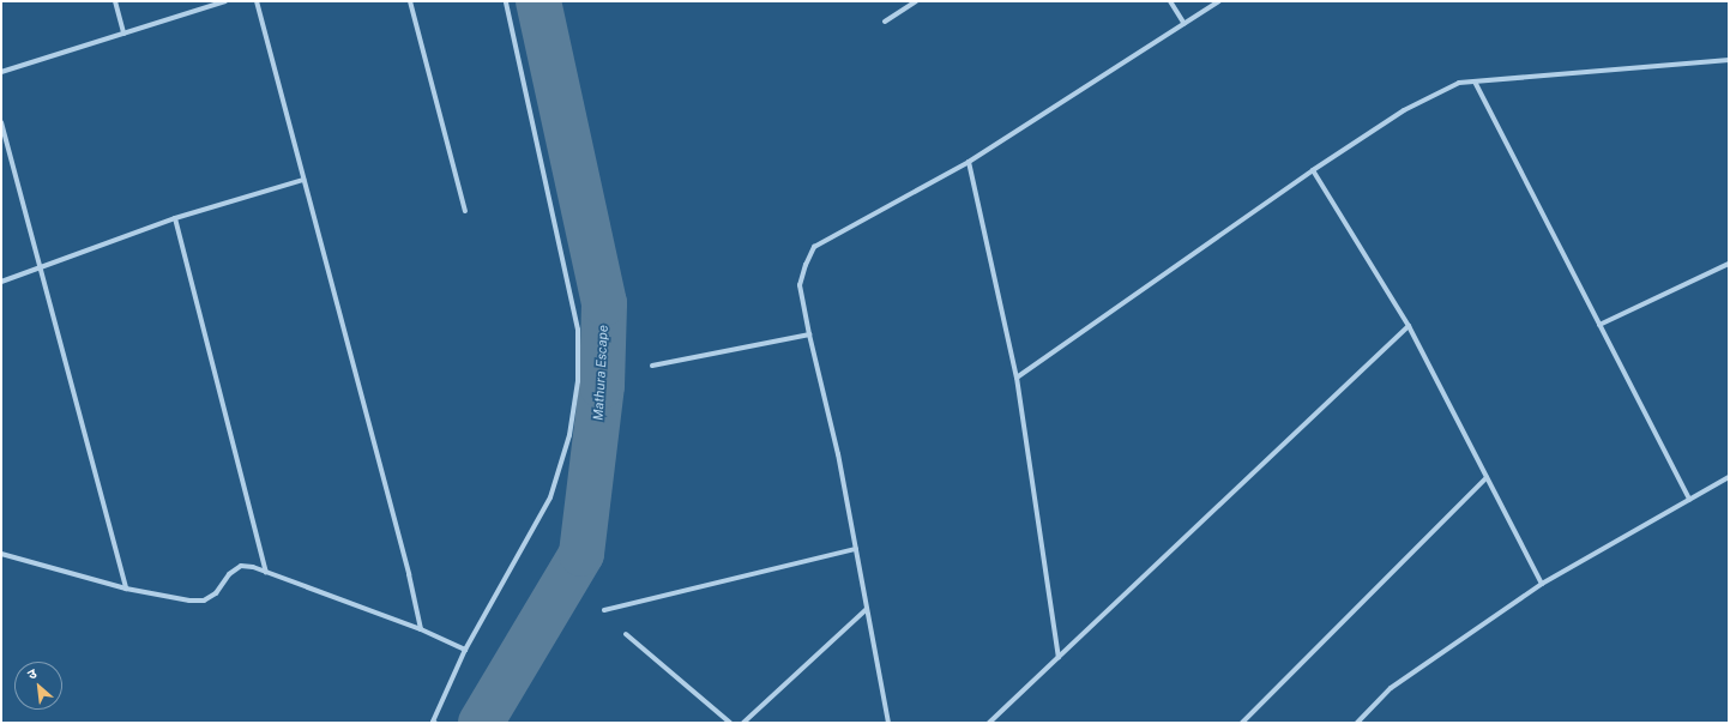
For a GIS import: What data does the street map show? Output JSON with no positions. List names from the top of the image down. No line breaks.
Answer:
{"water":["Mathura Escape"],"north":"top left"}
